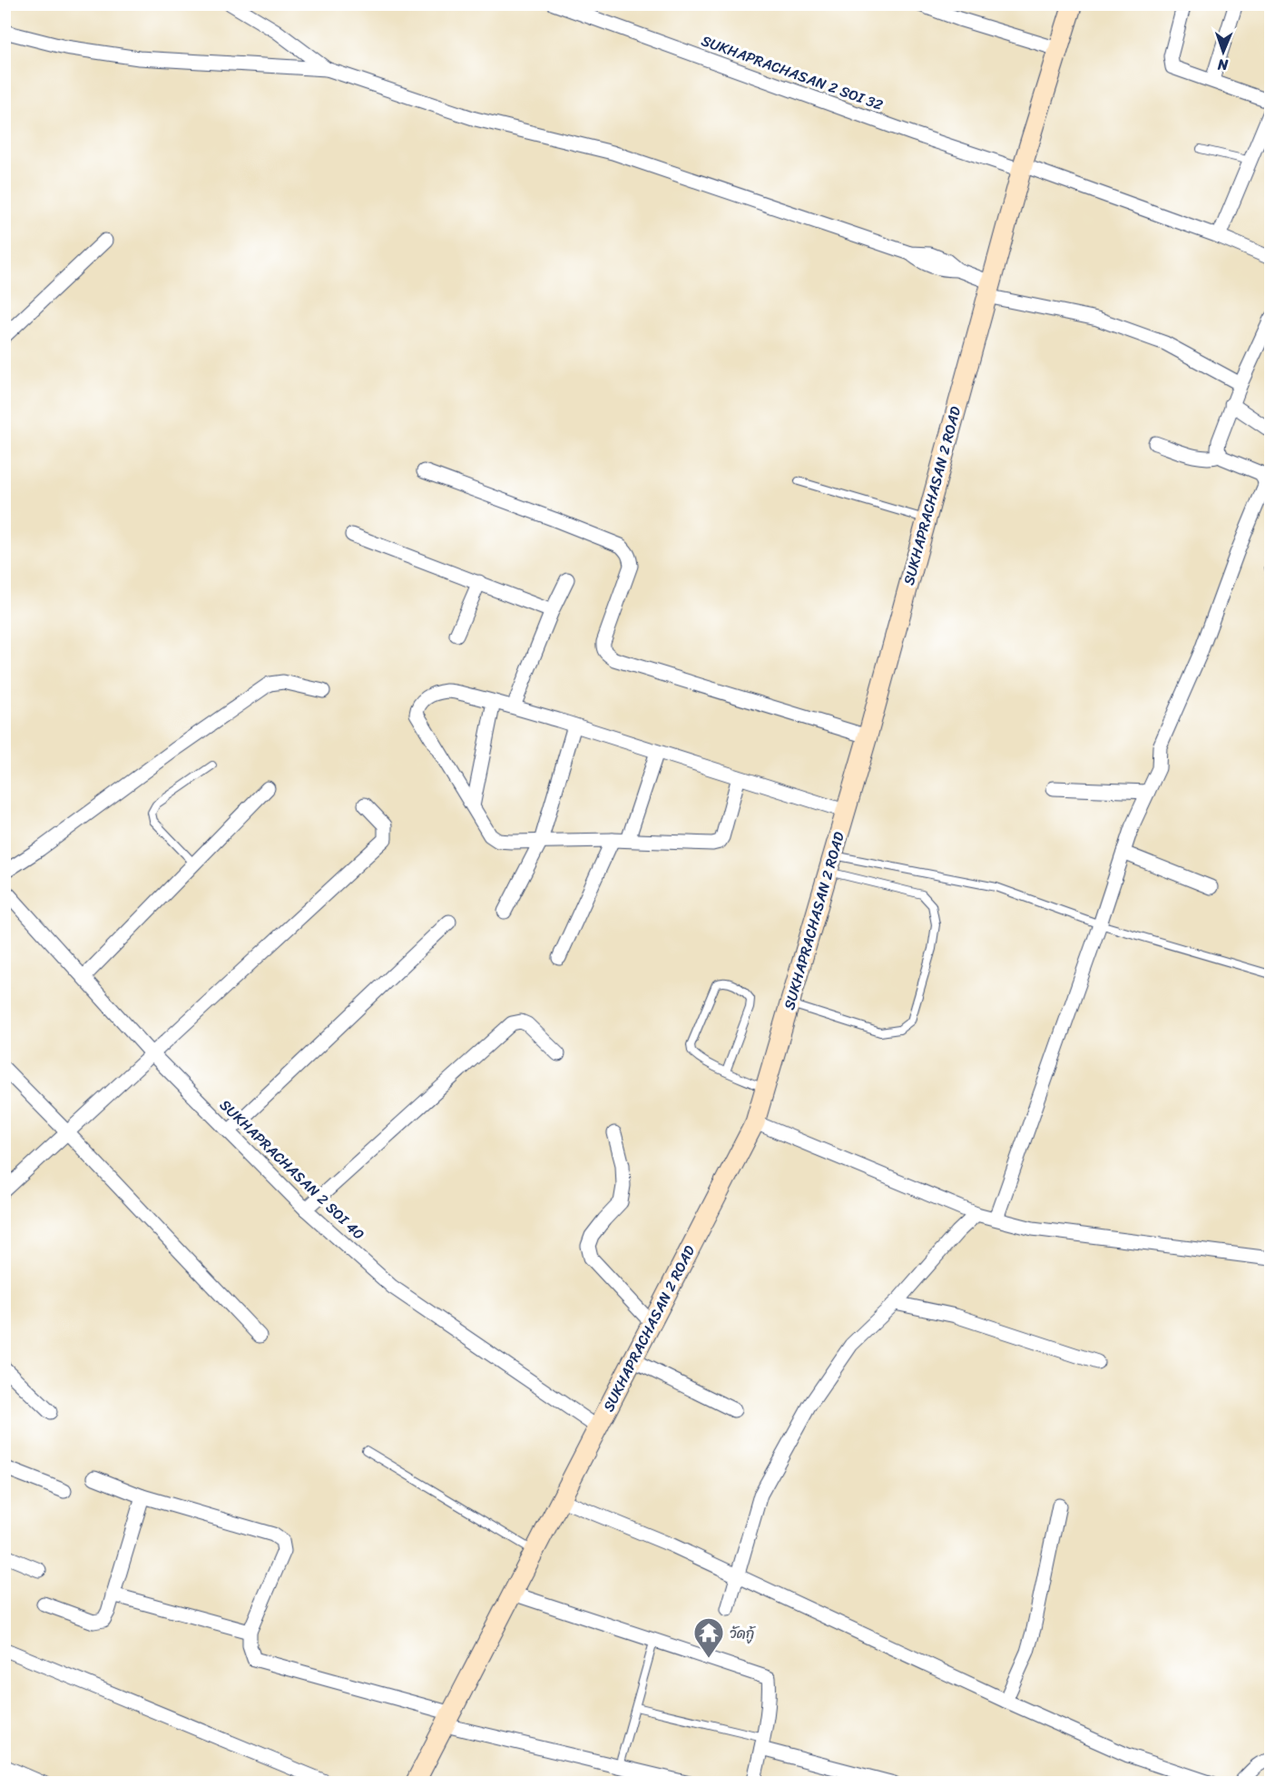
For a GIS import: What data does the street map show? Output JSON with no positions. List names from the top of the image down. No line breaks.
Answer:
{"streets":{"street":["SUKHAPRACHASAN 2 SOI 32","SUKHAPRACHASAN 2 ROAD","SUKHAPRACHASAN 2 SOI 40"]},"crossings":[["SUKHAPRACHASAN 2 SOI 32","SUKHAPRACHASAN 2 ROAD"],["SUKHAPRACHASAN 2 ROAD","SUKHAPRACHASAN 2 SOI 40"]],"places":{"temple":["วัดกู้"]},"north":"bottom"}
